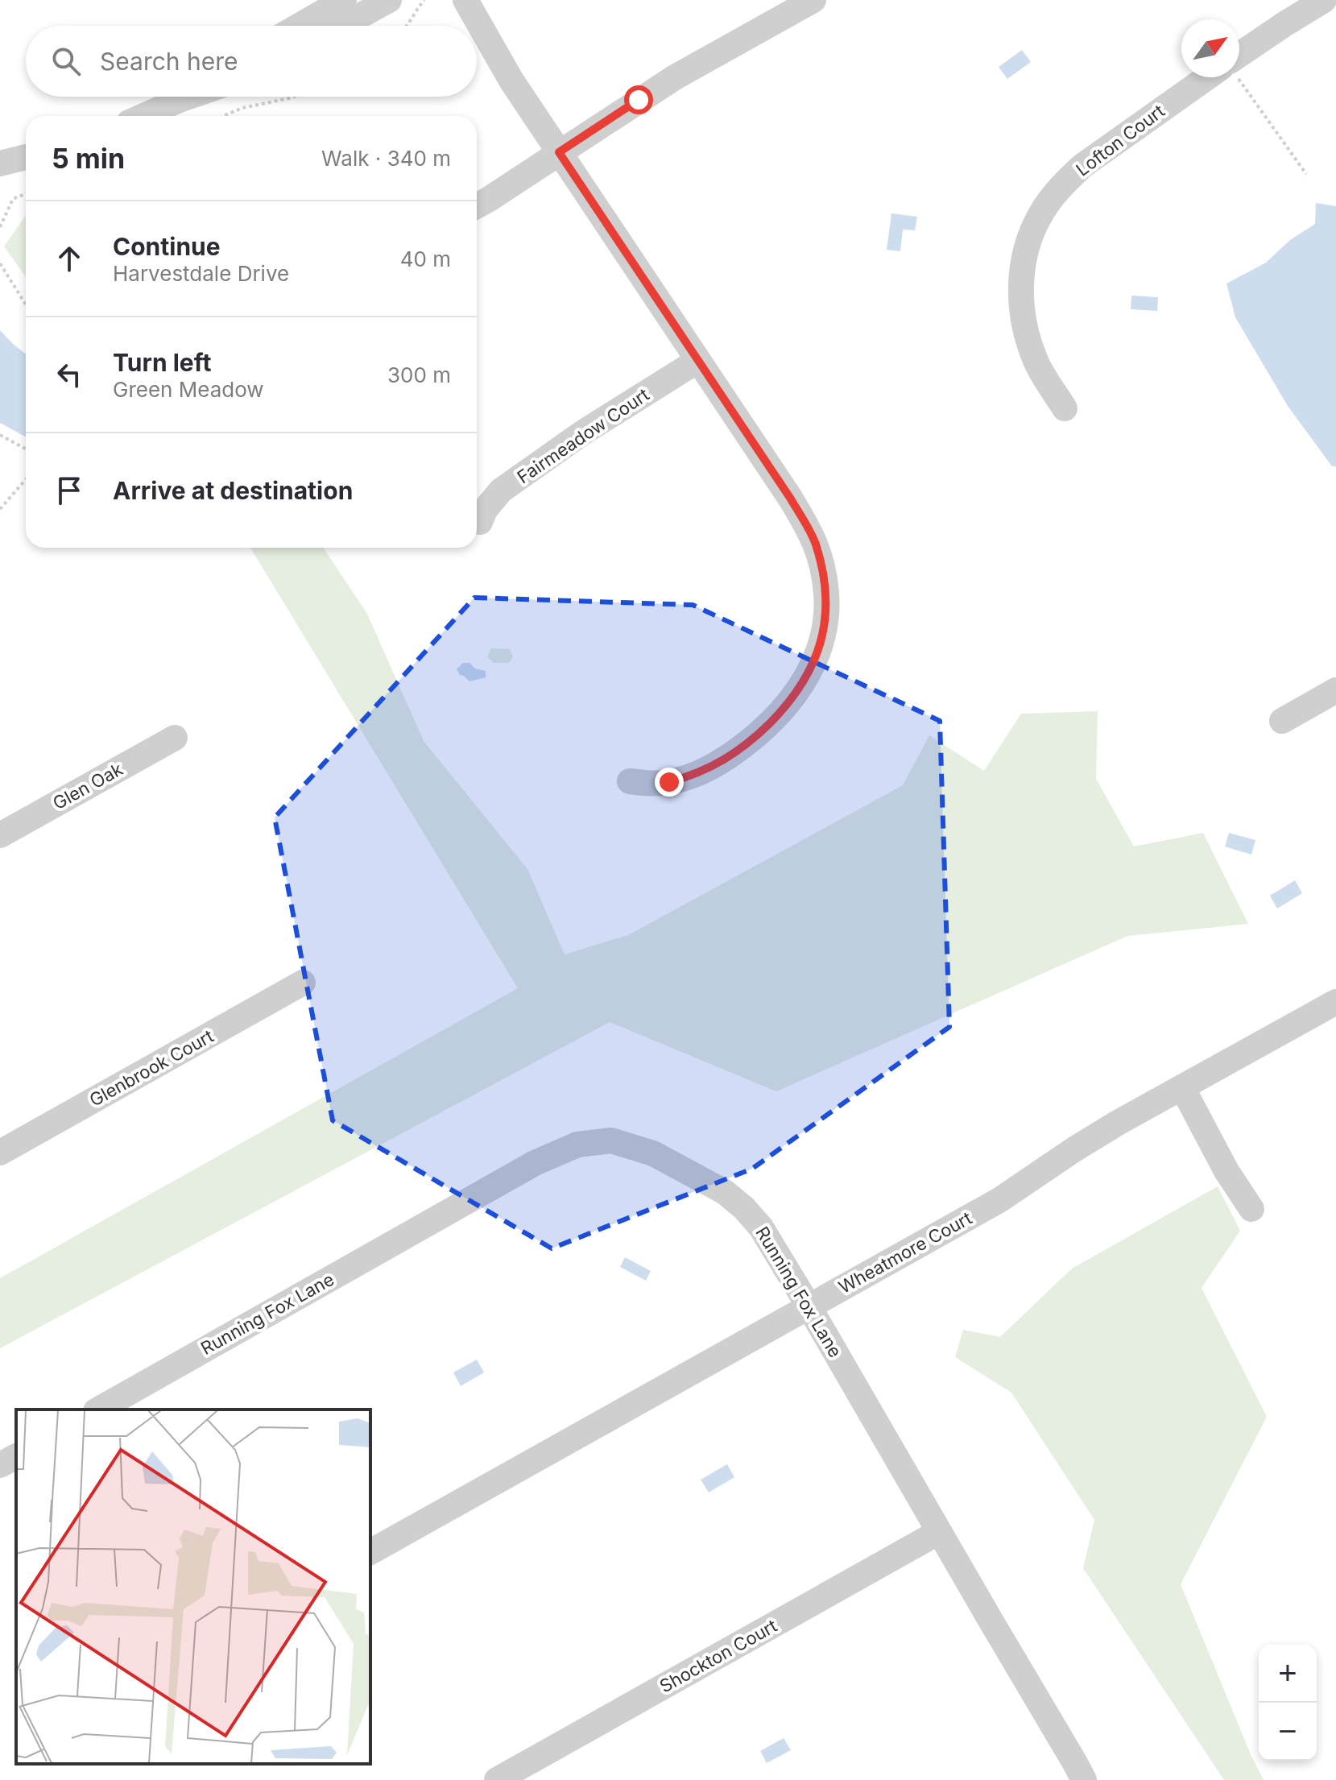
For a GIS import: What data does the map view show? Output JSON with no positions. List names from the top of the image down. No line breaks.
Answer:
{"streets":{"street":["Lofton Court","Fairmeadow Court","Glen Oak","Glenbrook Court","Wheatmore Court","Running Fox Lane","Shockton Court"]},"crossings":[["Wheatmore Court","Running Fox Lane"],["Running Fox Lane","Shockton Court"]],"north":"top right","page":{"search":"Search here","heading":["5 min","Walk · 340 m"],"list":[["Continue","Harvestdale Drive","40 m"],["Turn left","Green Meadow","300 m"],"Arrive at destination"],"map_buttons":["+","−"]}}
